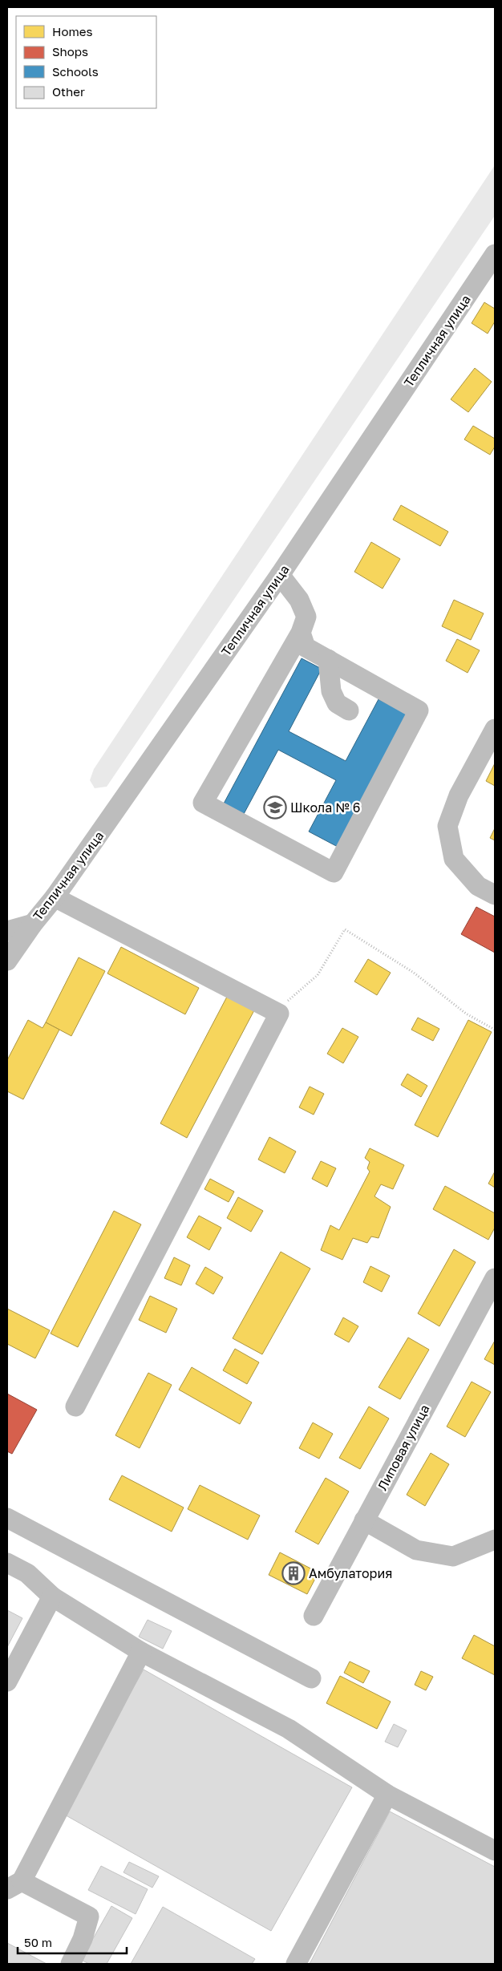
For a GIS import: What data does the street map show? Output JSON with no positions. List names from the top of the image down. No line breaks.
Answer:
{"streets":{"street":["Тепличная улица","Липовая улица"]},"places":{"school or university":["Школа № 6"],"building":["Амбулатория"]},"legend":["Homes","Shops","Schools","Other"],"scale_bar":"50 m"}
